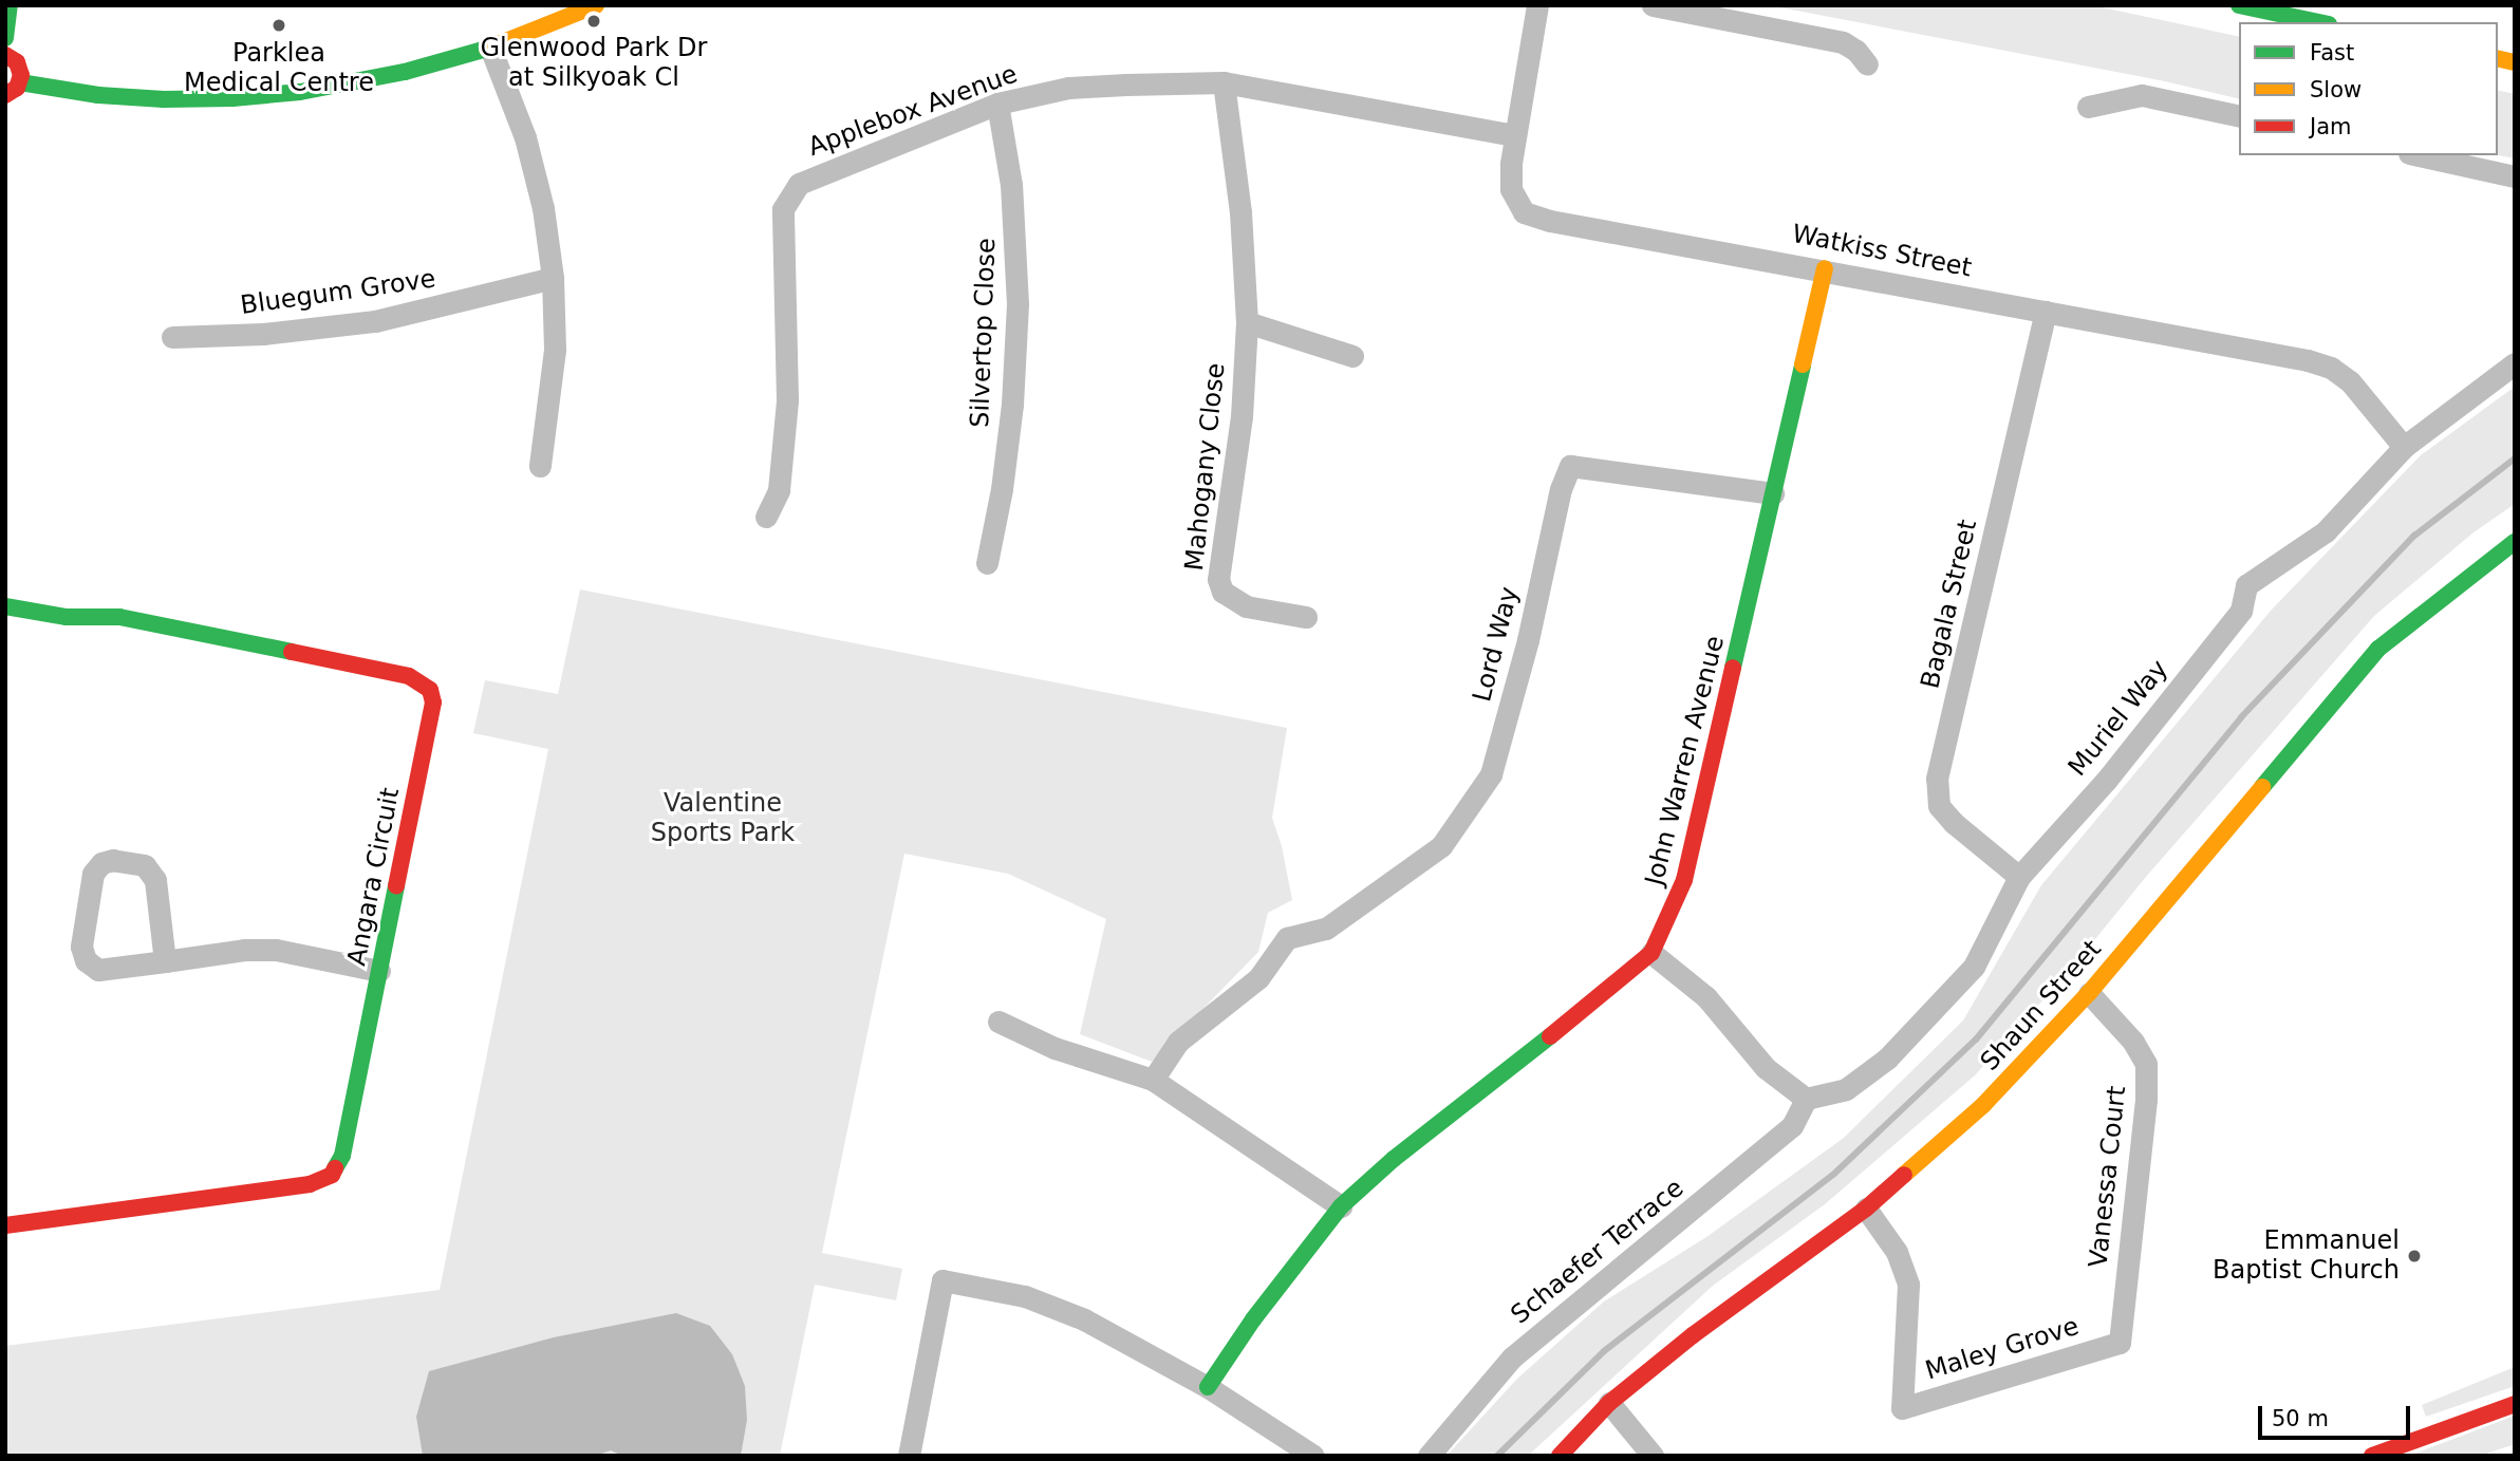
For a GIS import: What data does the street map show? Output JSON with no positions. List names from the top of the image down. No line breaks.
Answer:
{"streets":{"main road":["John Warren Avenue","Angara Circuit","Shaun Street"],"street":["Applebox Avenue","Watkiss Street","Bluegum Grove","Silvertop Close","Mahogany Close","Bagala Street","Lord Way","Muriel Way","Vanessa Court","Schaefer Terrace","Maley Grove"]},"crossings":[["Applebox Avenue","Watkiss Street"],["Applebox Avenue","Silvertop Close"],["Applebox Avenue","Mahogany Close"],["Watkiss Street","Bagala Street"],["Watkiss Street","Muriel Way"],["Watkiss Street","John Warren Avenue"],["Bagala Street","Muriel Way"],["Lord Way","John Warren Avenue"],["Muriel Way","Schaefer Terrace"],["Shaun Street","Vanessa Court"],["Shaun Street","Maley Grove"],["Vanessa Court","Maley Grove"]],"parks":["Valentine Sports Park"],"places":["Glenwood Park Dr at Silkyoak Cl","Parklea Medical Centre","Emmanuel Baptist Church"],"legend":["Fast","Slow","Jam"],"scale_bar":"50 m"}
